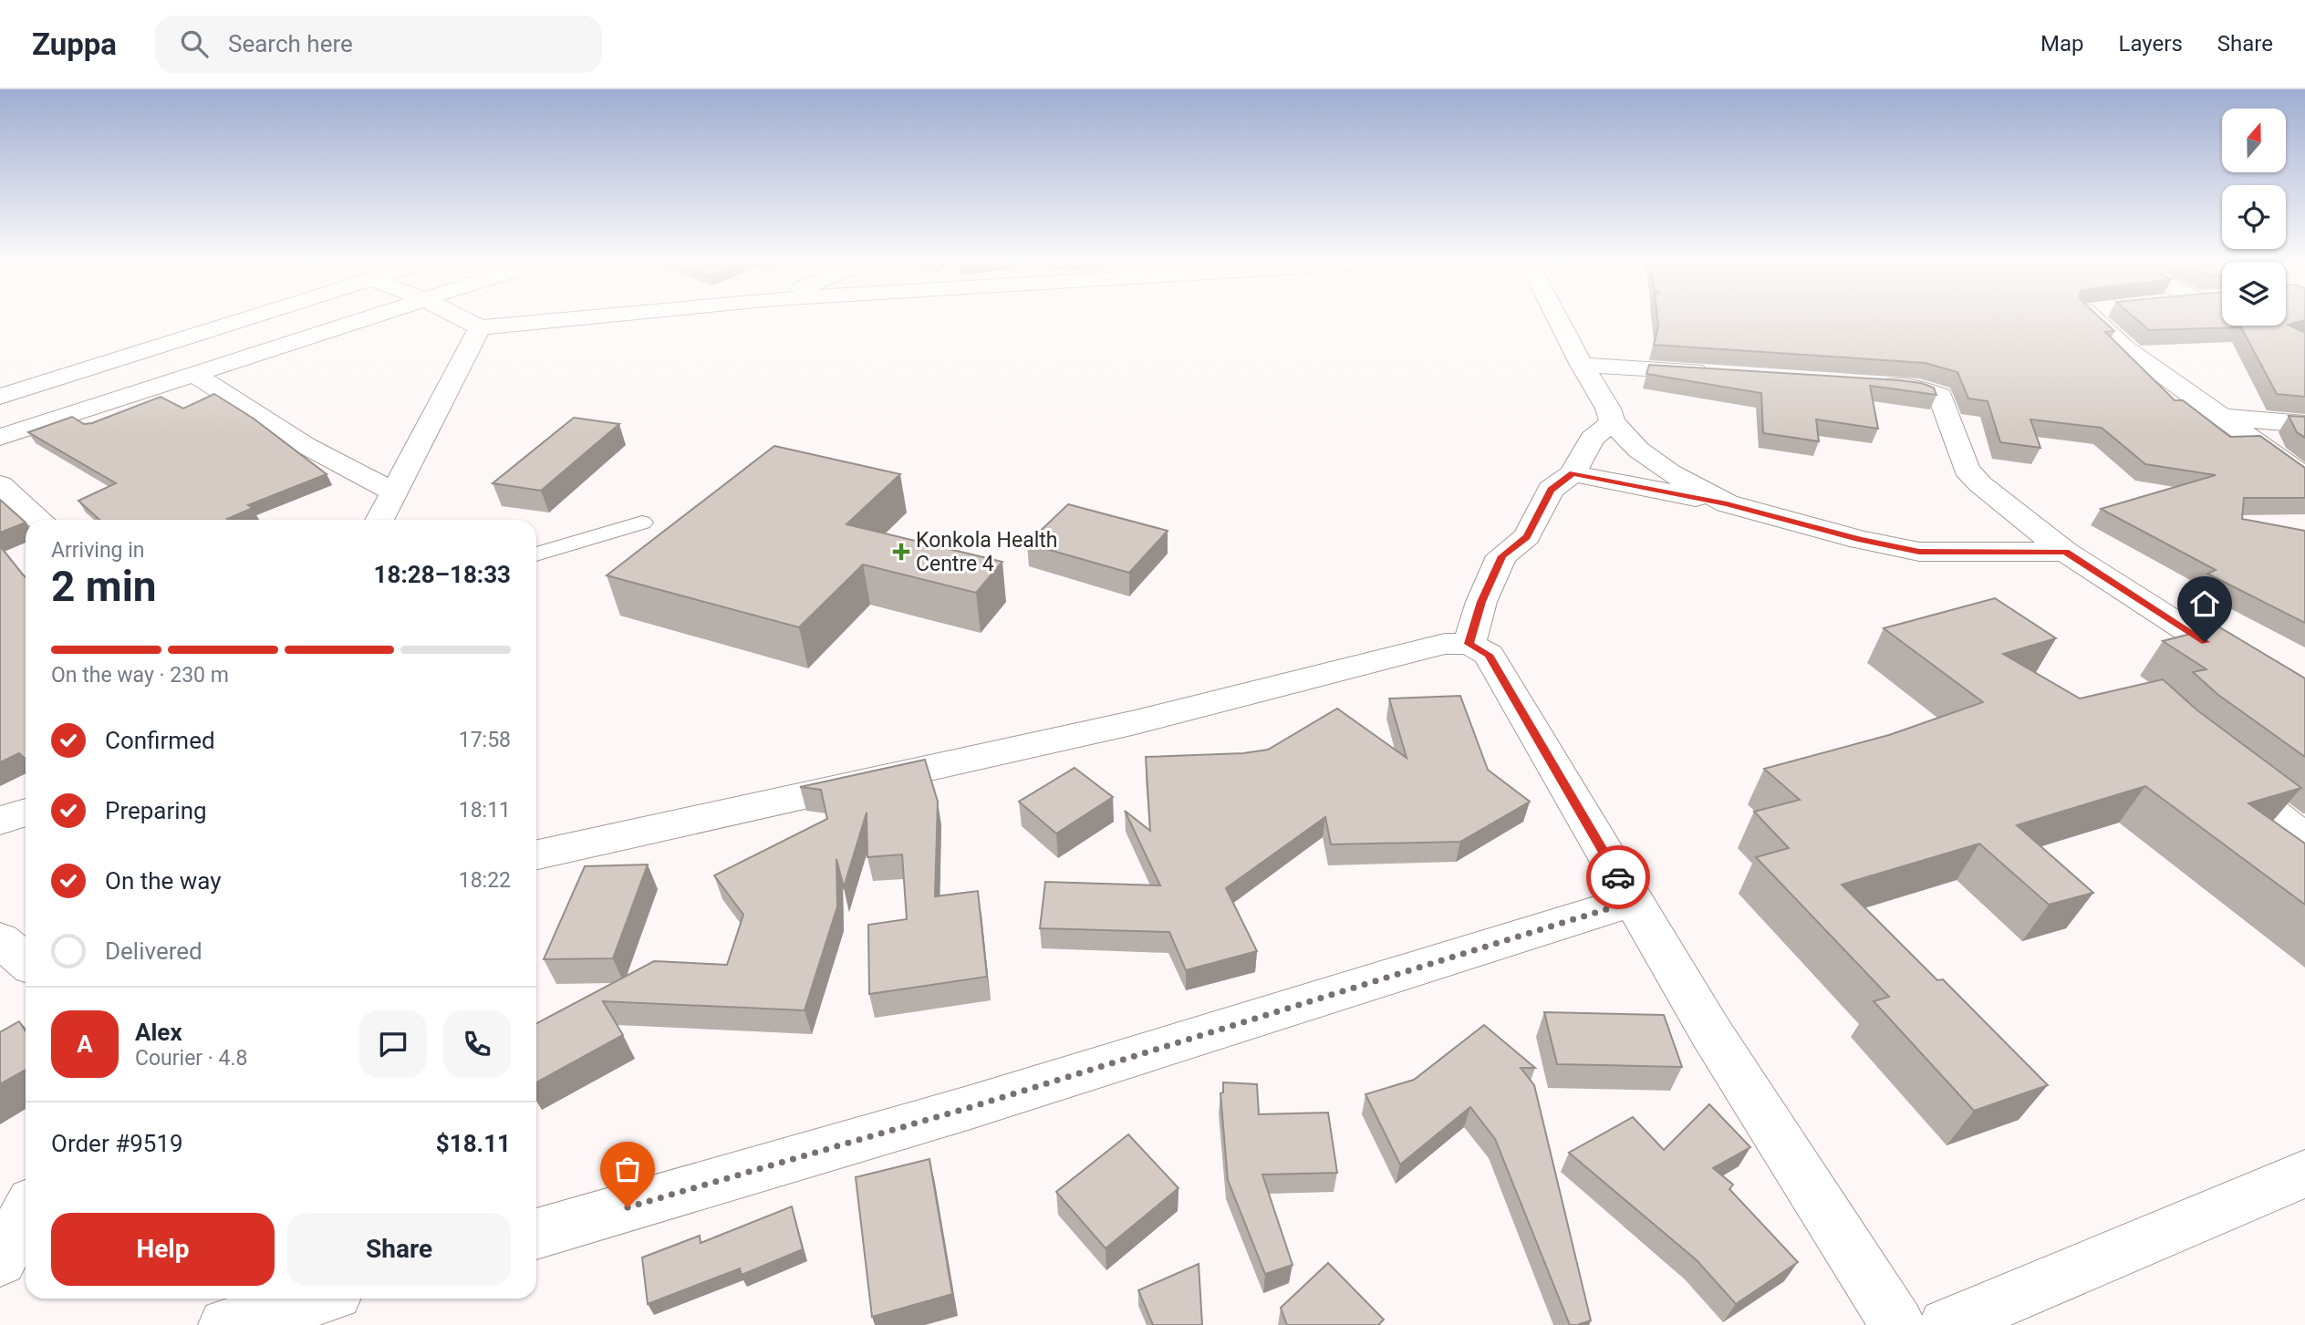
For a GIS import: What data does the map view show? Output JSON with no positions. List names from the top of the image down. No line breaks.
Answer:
{"places":{"health":["Konkola Health Centre 4"]},"north":"top","page":{"header":"Zuppa","search":"Search here","nav":["Map","Layers","Share"],"heading":["2 min","Arriving in","18:28–18:33"],"panel":["Alex","Courier · 4.8","Order #9519","$18.11"],"bar":"On the way · 230 m","list":[["Confirmed","17:58"],["Preparing","18:11"],["On the way","18:22"],"Delivered"],"round":"A","buttons":["Help","Share"]}}
